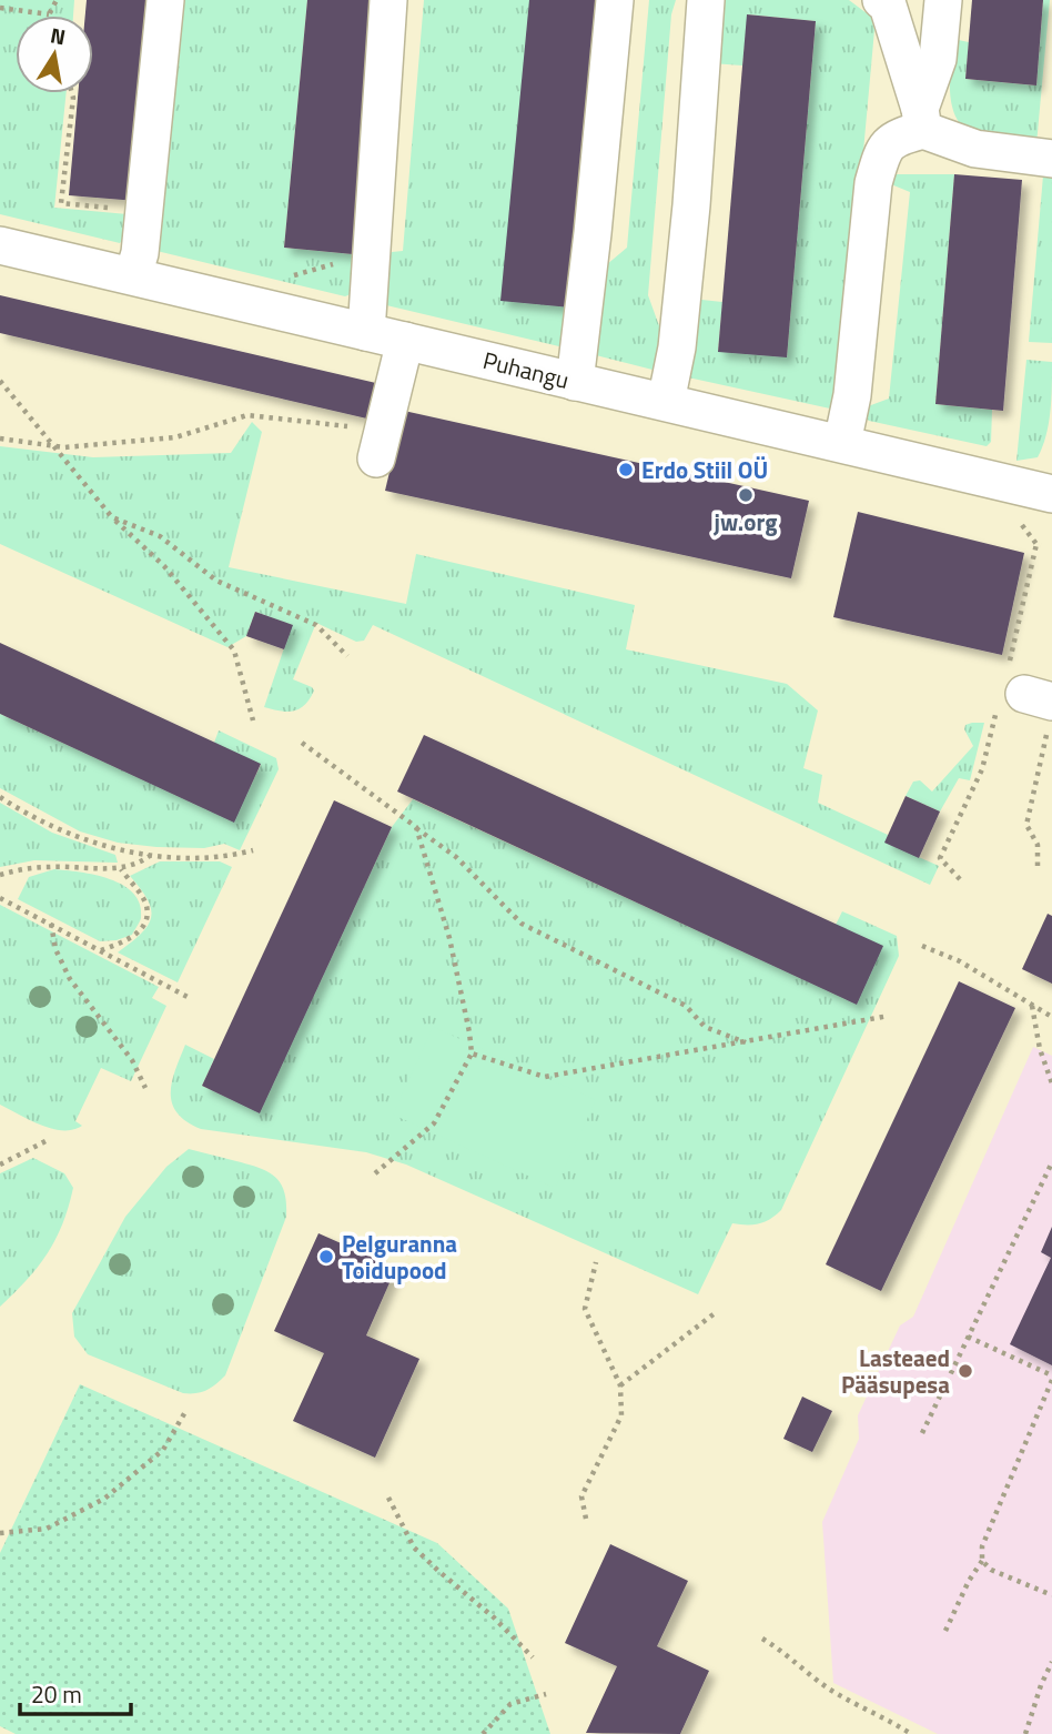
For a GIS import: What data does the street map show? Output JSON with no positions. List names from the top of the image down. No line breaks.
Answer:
{"streets":{"street":["Puhangu"]},"places":["Erdo Stiil OÜ","jw.org","Pelguranna Toidupood","Lasteaed Pääsupesa"],"scale_bar":"20 m","north":"top"}
